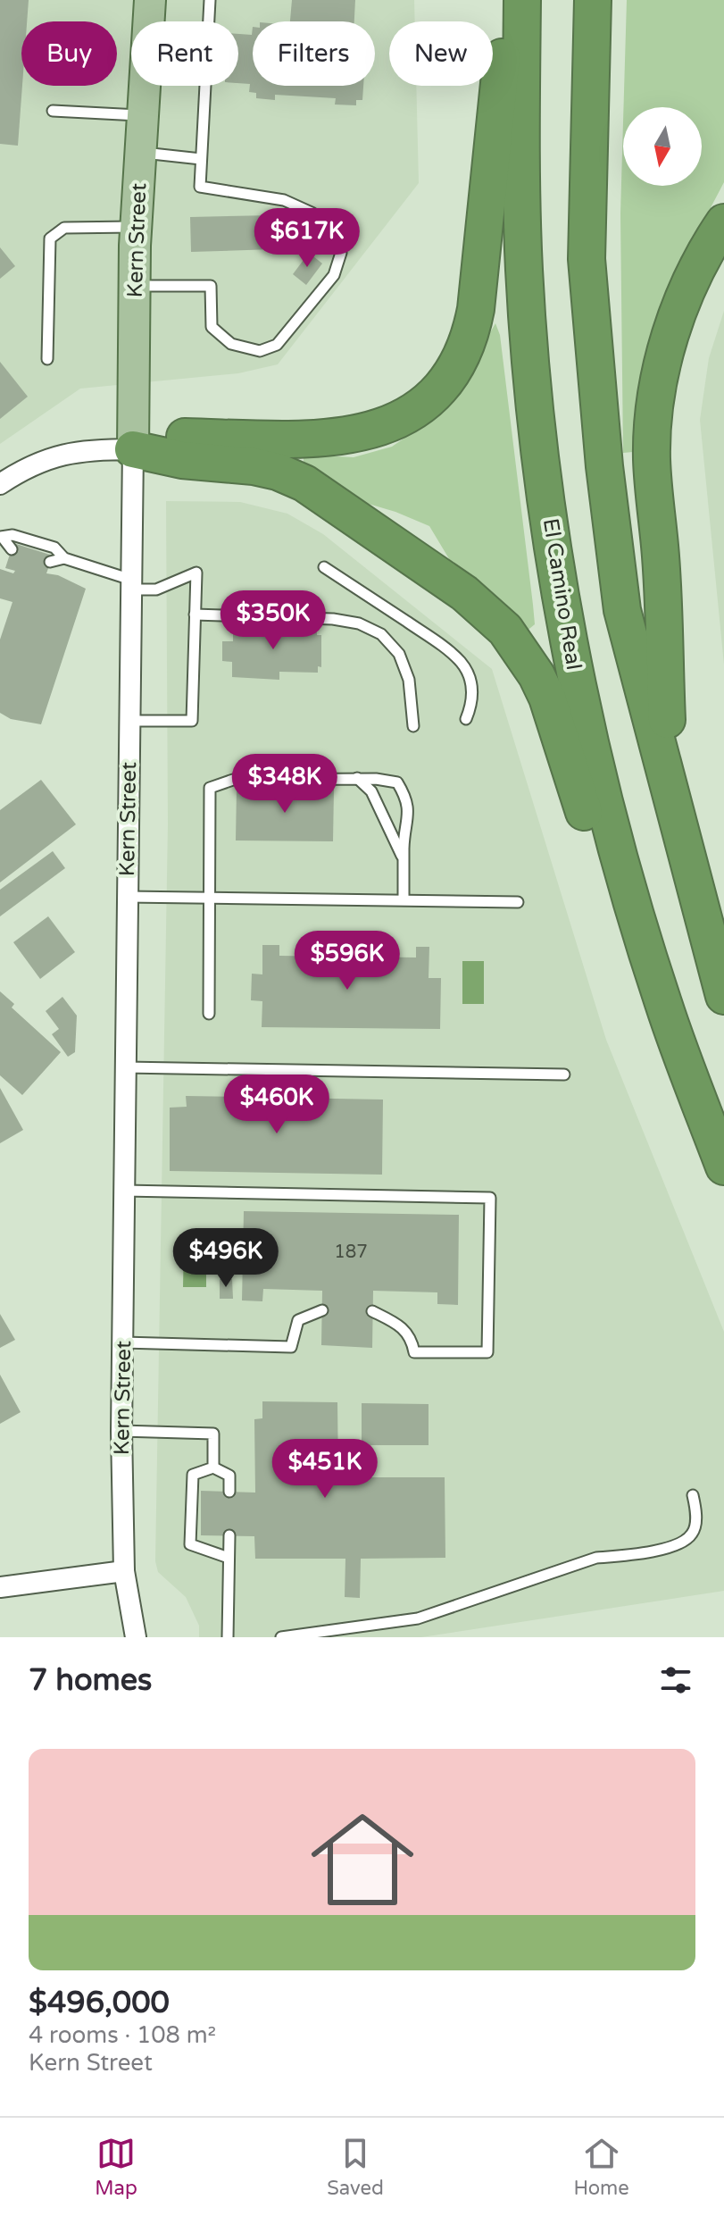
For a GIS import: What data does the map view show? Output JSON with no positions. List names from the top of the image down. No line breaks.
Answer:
{"streets":{"highway":["El Camino Real"],"main road":["Kern Street"]},"house_numbers":["187"],"north":"bottom","page":{"chip":["Buy","Rent","Filters","New"],"price":["$617K","$350K","$348K","$596K","$460K","$496K","$451K"],"heading":"7 homes","list":[{"name":"$496,000","note":"4 rooms · 108 m² · Kern Street"}],"tabs":["Map","Saved","Home"]}}
